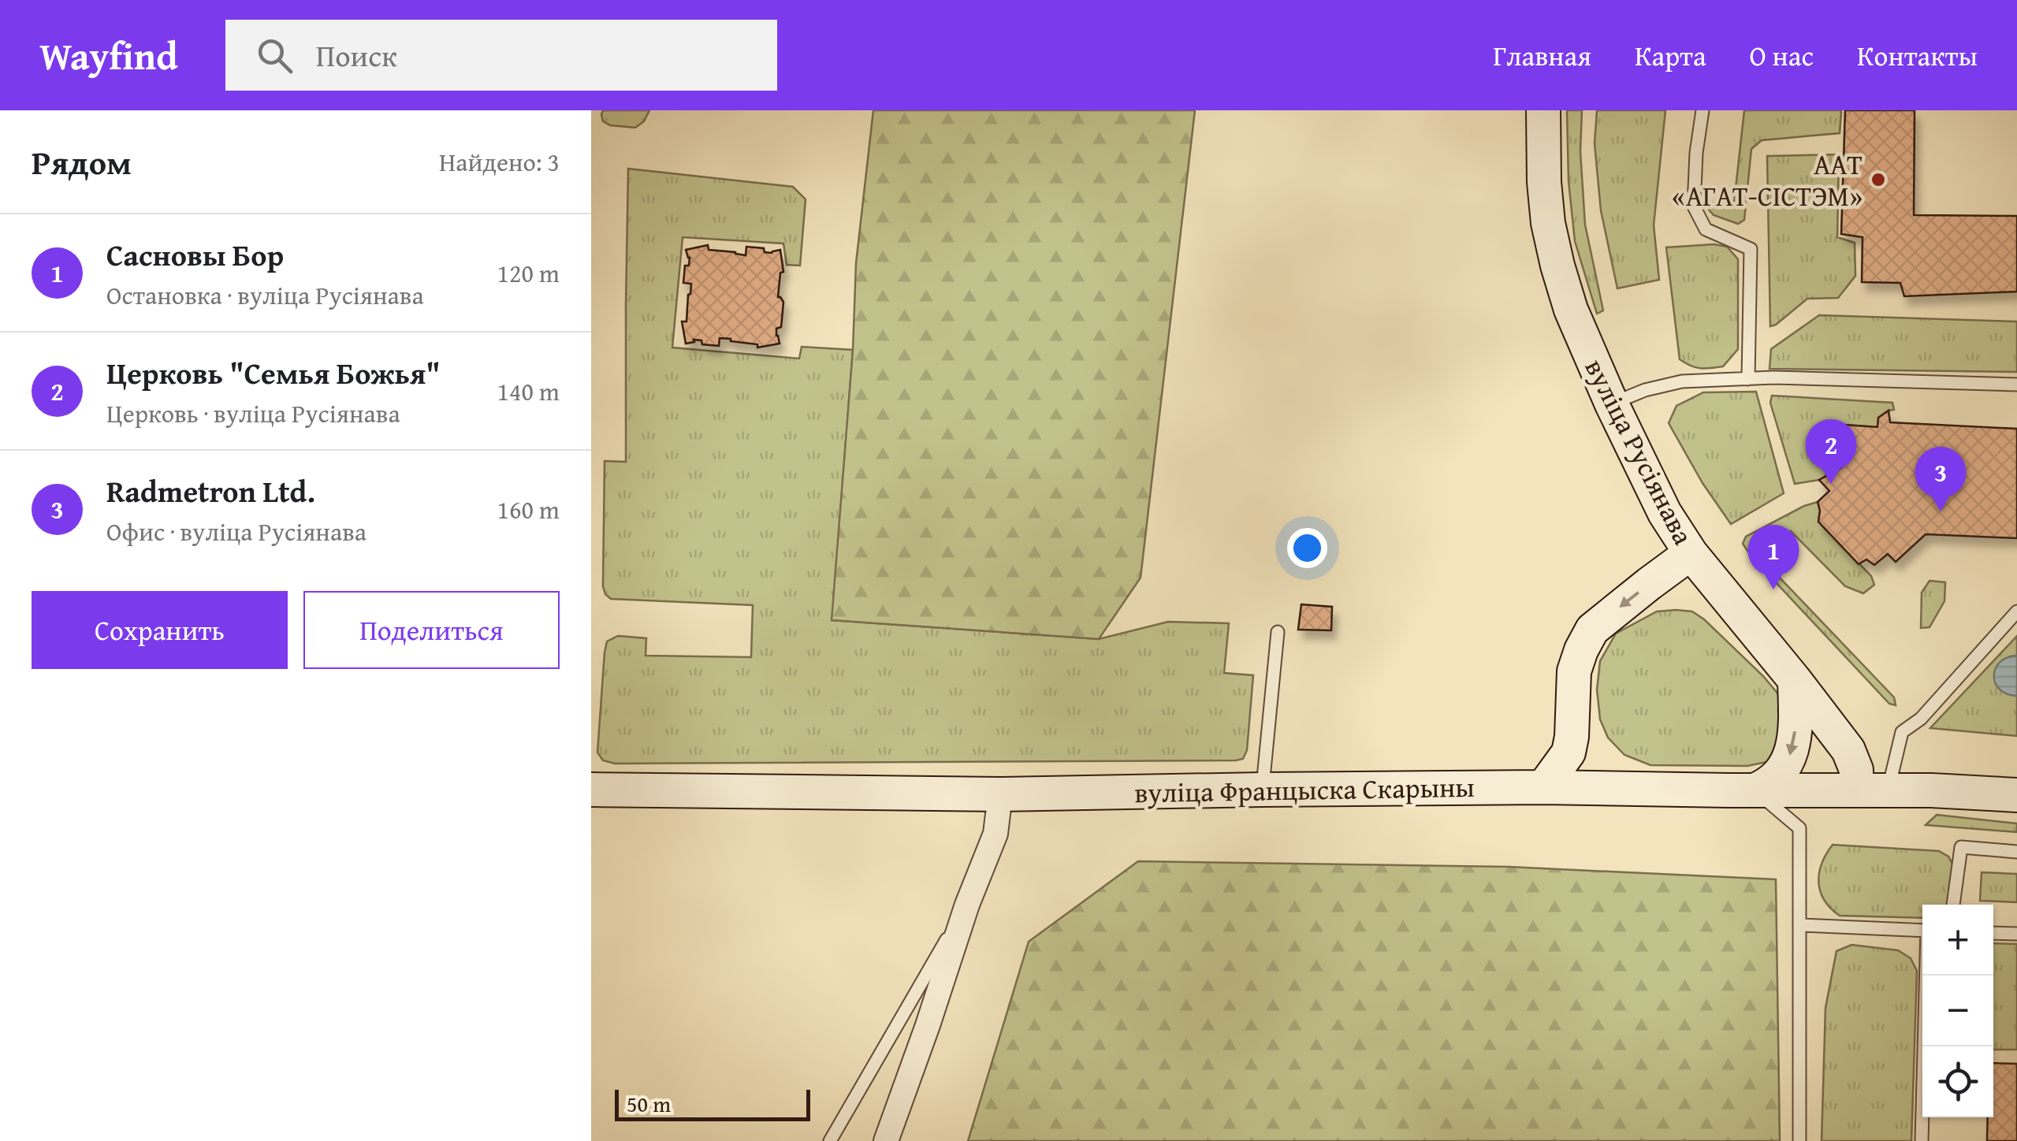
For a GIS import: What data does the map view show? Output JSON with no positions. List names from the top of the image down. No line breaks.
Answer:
{"streets":{"main road":["вуліца Русіянава","вуліца Францыска Скарыны"]},"crossings":[["вуліца Русіянава","вуліца Францыска Скарыны"]],"places":["ААТ «АГАТ-СІСТЭМ»"],"scale_bar":"50 m","page":{"header":"Wayfind","search":"Поиск","nav":["Главная","Карта","О нас","Контакты"],"heading":["Рядом","Найдено: 3"],"list":[{"mark":"1","name":"Сасновы Бор","note":"Остановка · вуліца Русіянава","value":"120 m"},{"mark":"2","name":"Церковь \"Семья Божья\"","note":"Церковь · вуліца Русіянава","value":"140 m"},{"mark":"3","name":"Radmetron Ltd.","note":"Офис · вуліца Русіянава","value":"160 m"}],"pins":["2","3","1"],"buttons":["Сохранить","Поделиться"],"map_buttons":["+","−"],"scale":"50 m"}}
